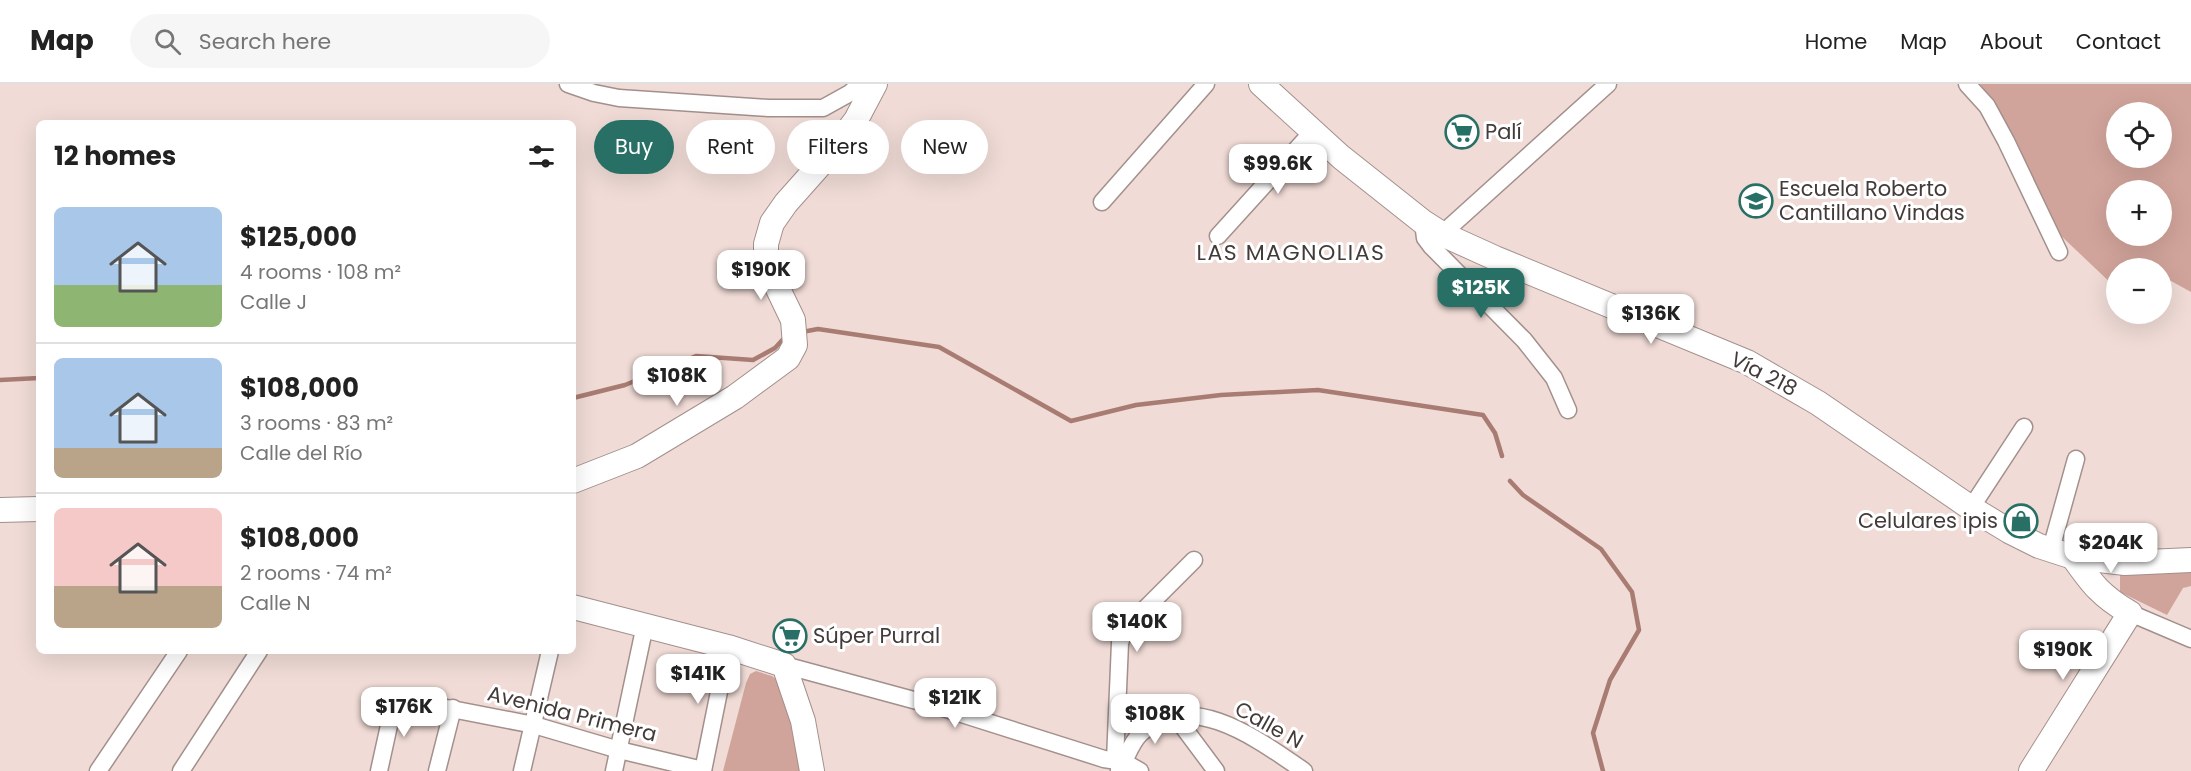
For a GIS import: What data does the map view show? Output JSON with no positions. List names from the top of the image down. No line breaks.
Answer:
{"streets":{"street":["Vía 218","Avenida Primera","Calle N"]},"districts":["LAS MAGNOLIAS"],"places":{"supermarket":["Palí","Súper Purral"],"school or university":["Escuela Roberto Cantillano Vindas"],"shop":["Celulares ipis"]},"page":{"header":"Map","search":"Search here","nav":["Home","Map","About","Contact"],"map_buttons":["+","−"],"chip":["Buy","Rent","Filters","New"],"heading":"12 homes","price":["$99.6K","$190K","$125K","$136K","$108K","$204K","$140K","$190K","$141K","$121K","$176K","$108K"],"list":[{"name":"$125,000","note":"4 rooms · 108 m² · Calle J"},{"name":"$108,000","note":"3 rooms · 83 m² · Calle del Río"},{"name":"$108,000","note":"2 rooms · 74 m² · Calle N"}]}}
